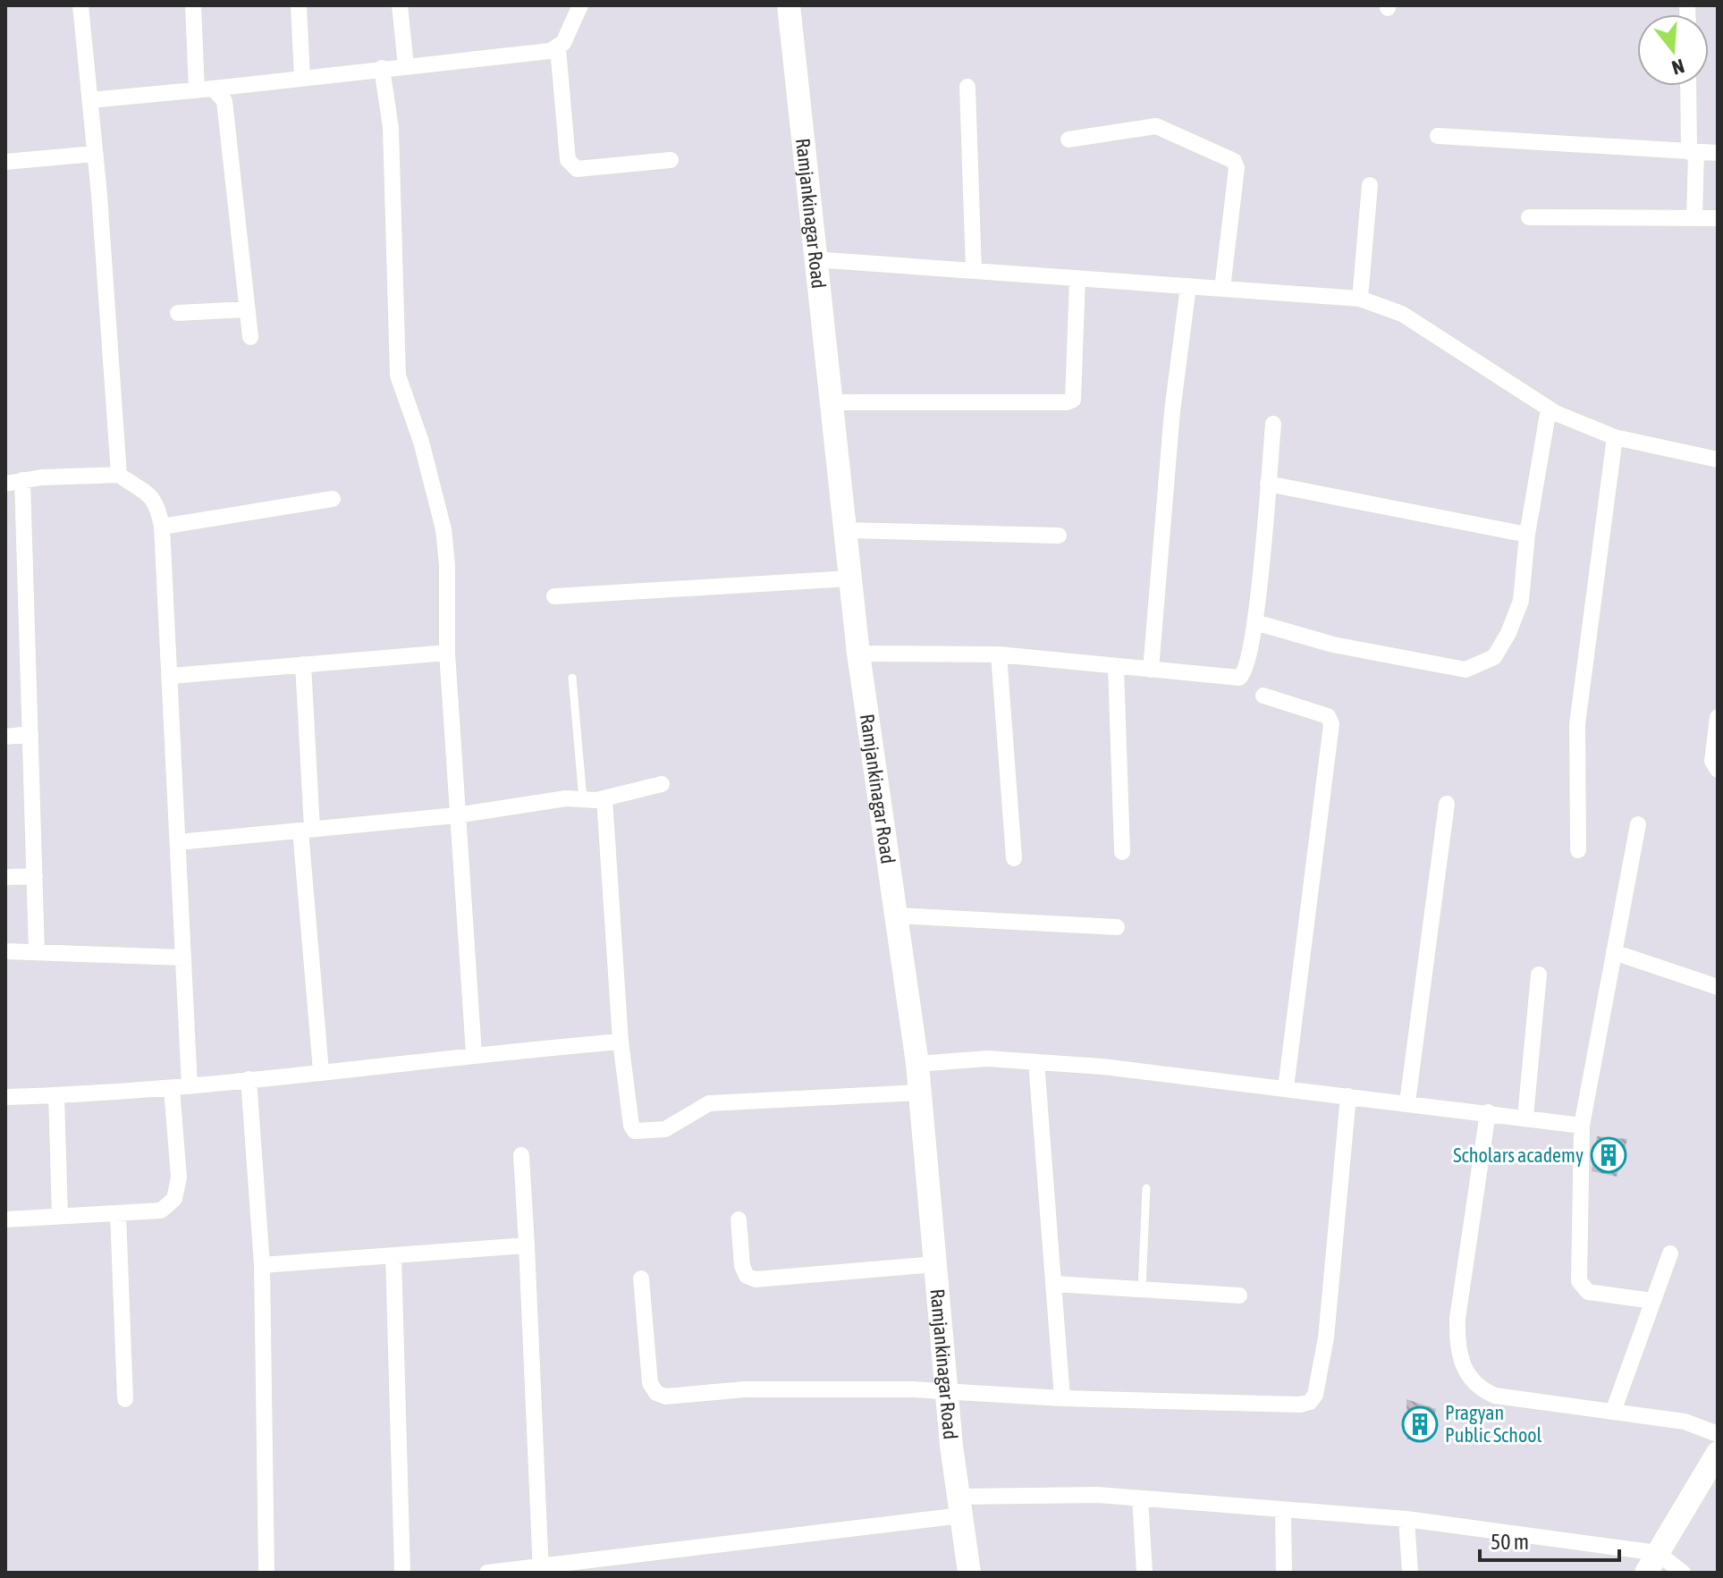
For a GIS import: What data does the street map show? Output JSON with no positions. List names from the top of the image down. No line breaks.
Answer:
{"streets":{"street":["Ramjankinagar Road"]},"places":{"building":["Scholars academy","Pragyan Public School"]},"scale_bar":"50 m","north":"bottom"}
